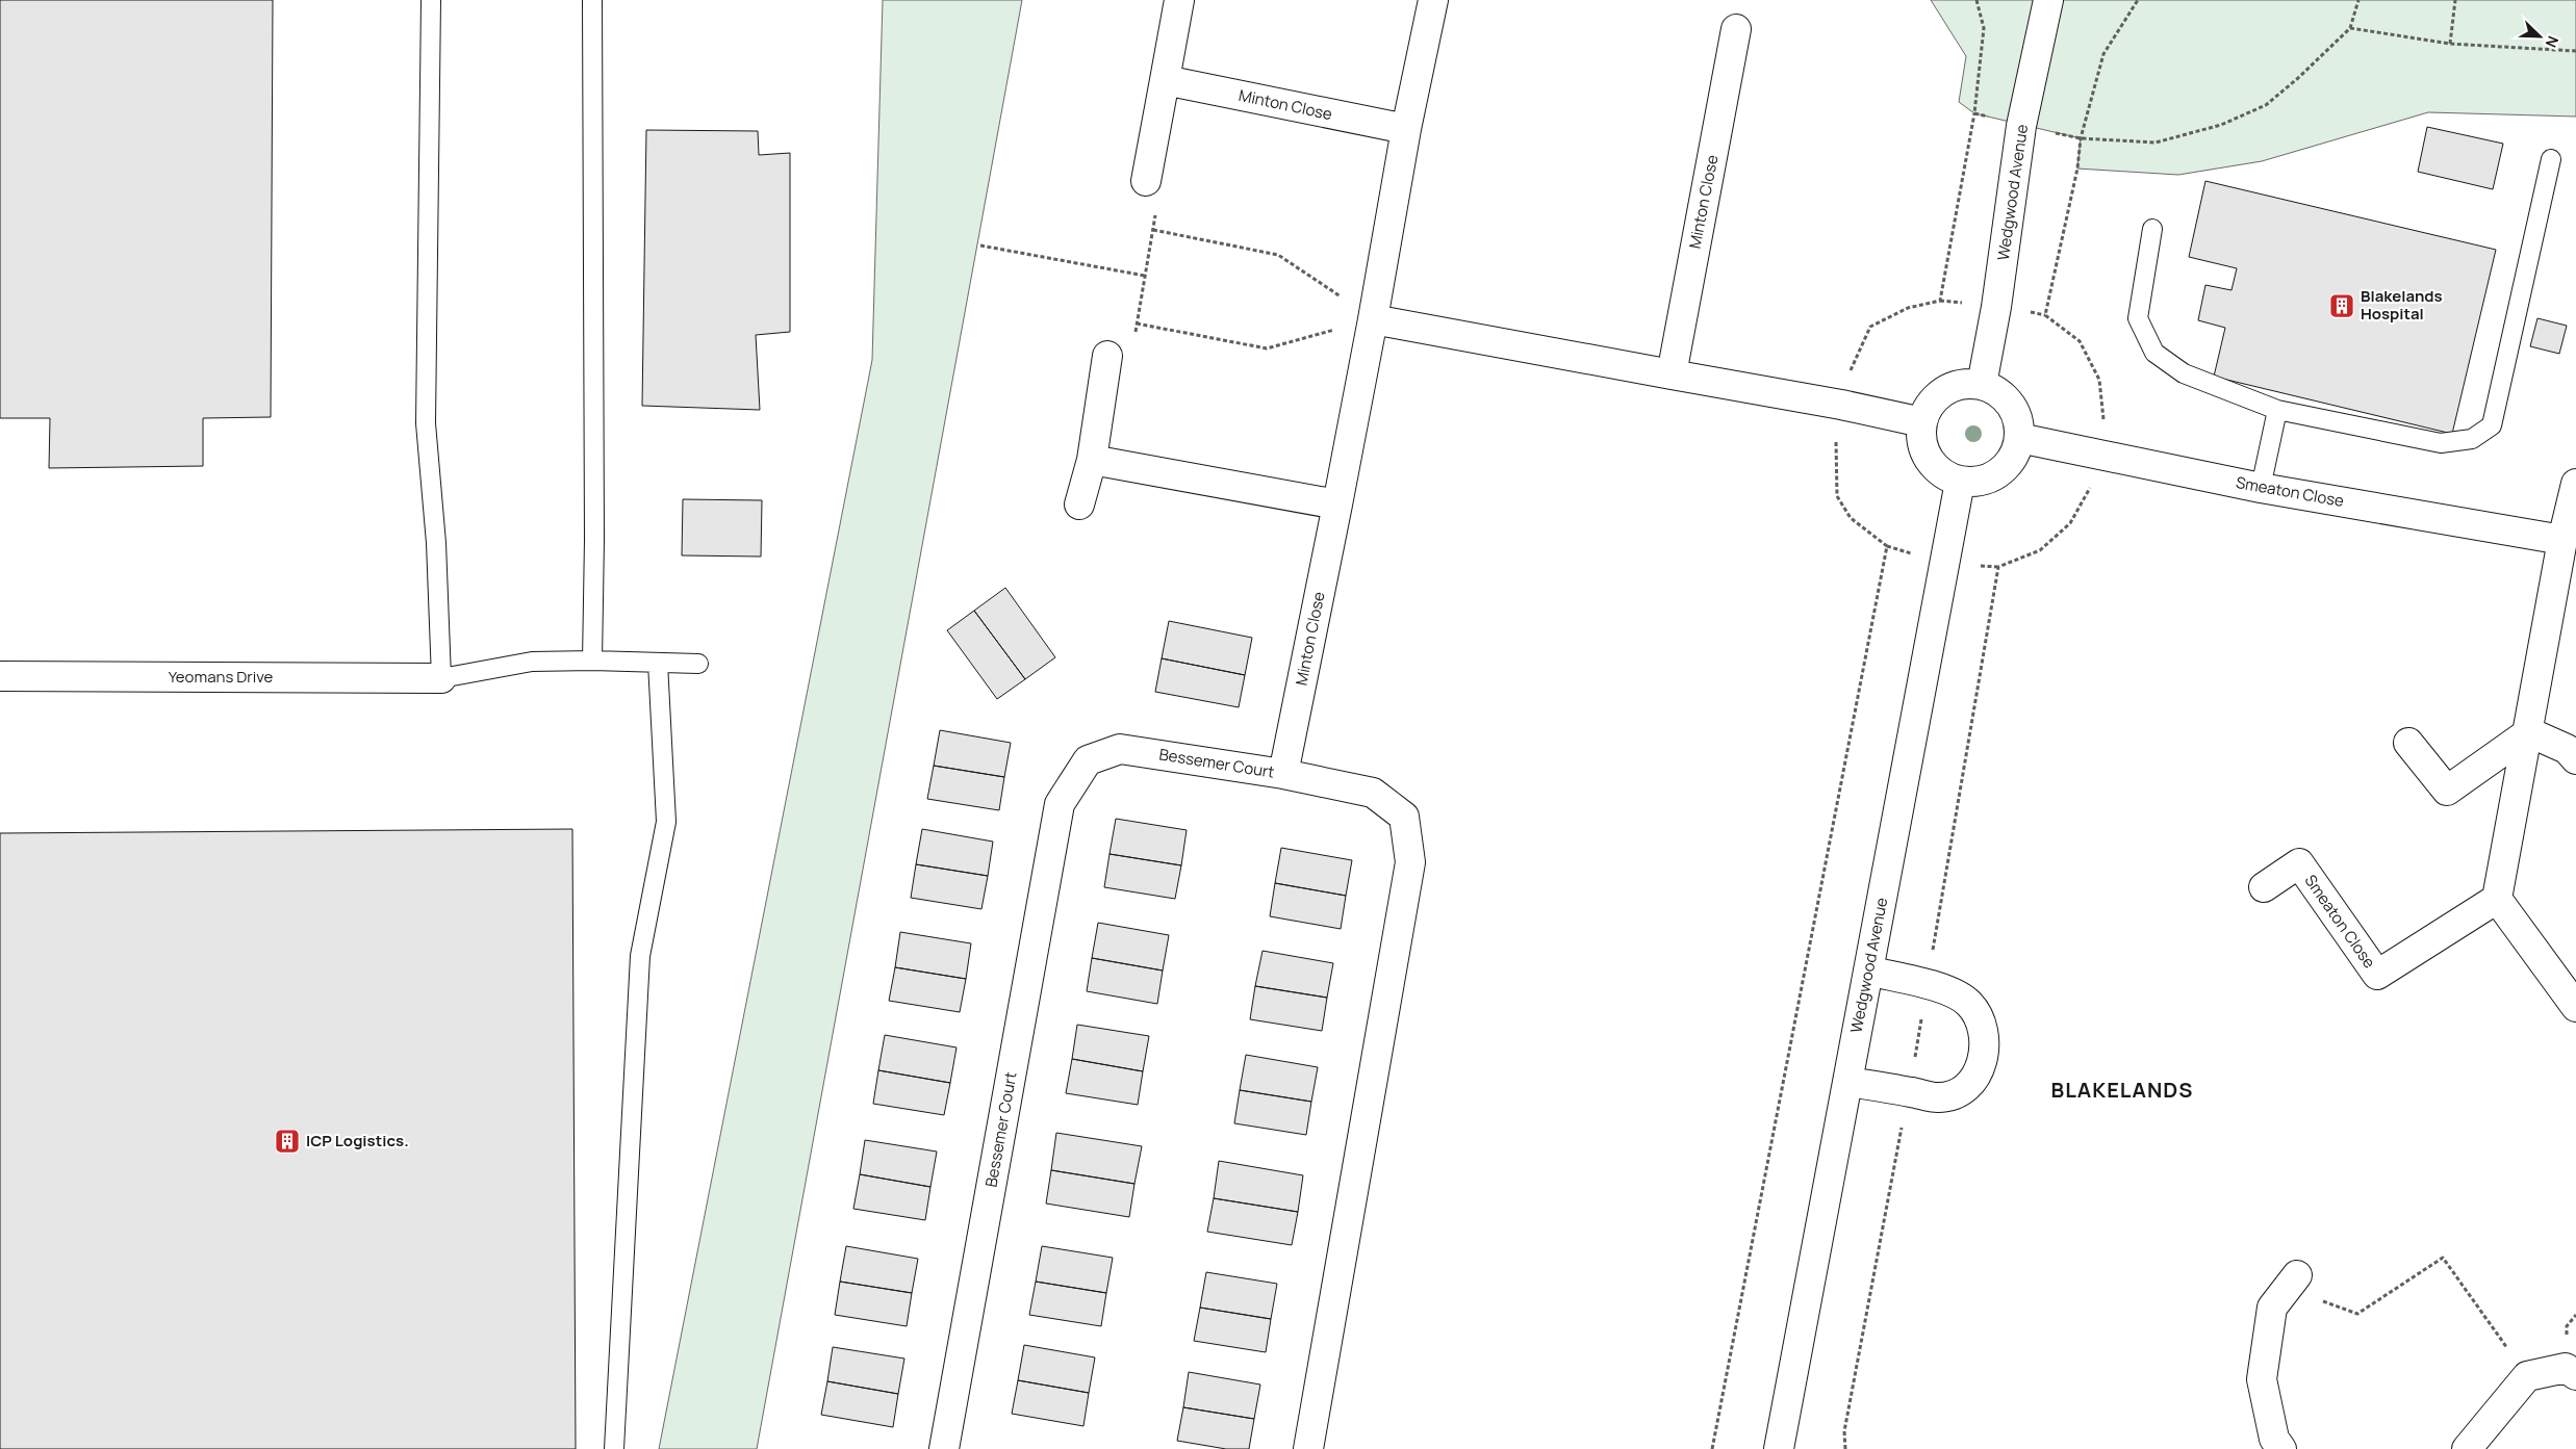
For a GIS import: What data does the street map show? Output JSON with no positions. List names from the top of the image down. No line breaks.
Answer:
{"streets":{"street":["Minton Close","Wedgwood Avenue","Smeaton Close","Yeomans Drive","Bessemer Court"]},"crossings":[["Minton Close","Bessemer Court"],["Wedgwood Avenue","Smeaton Close"]],"districts":["BLAKELANDS"],"places":{"building":["Blakelands Hospital","ICP Logistics."]},"north":"bottom right"}
